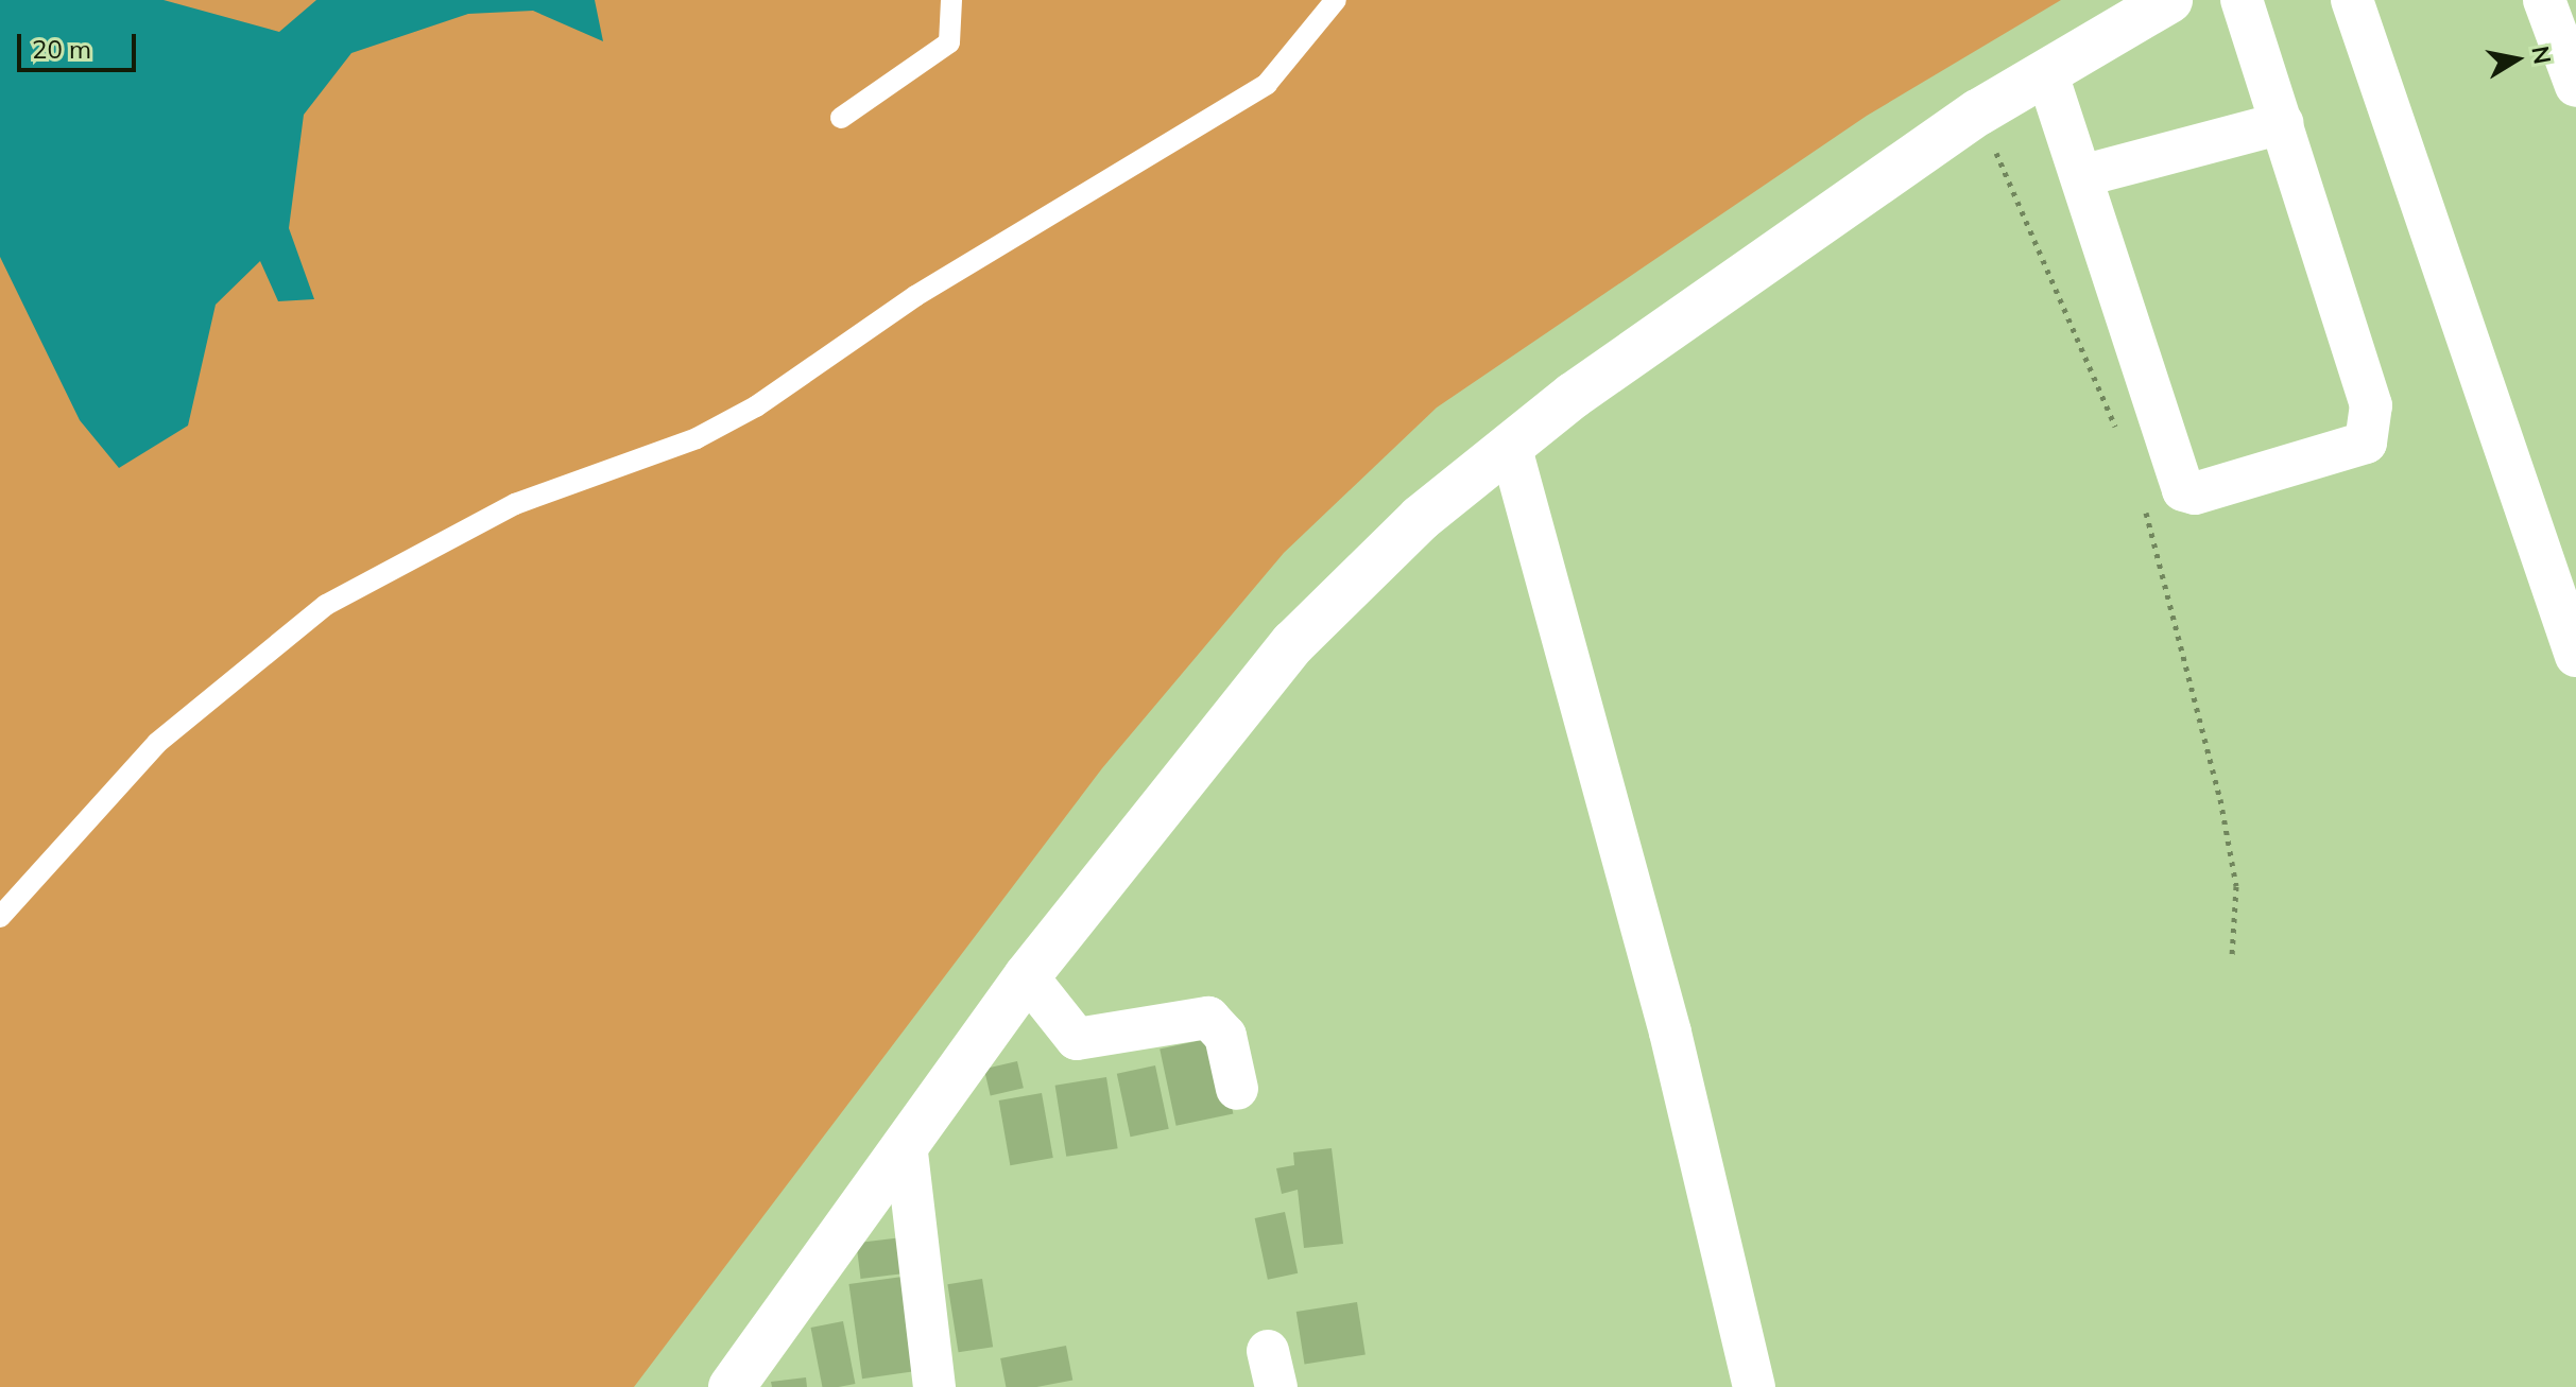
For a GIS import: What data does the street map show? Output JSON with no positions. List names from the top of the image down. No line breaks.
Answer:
{"scale_bar":"20 m","north":"right"}
